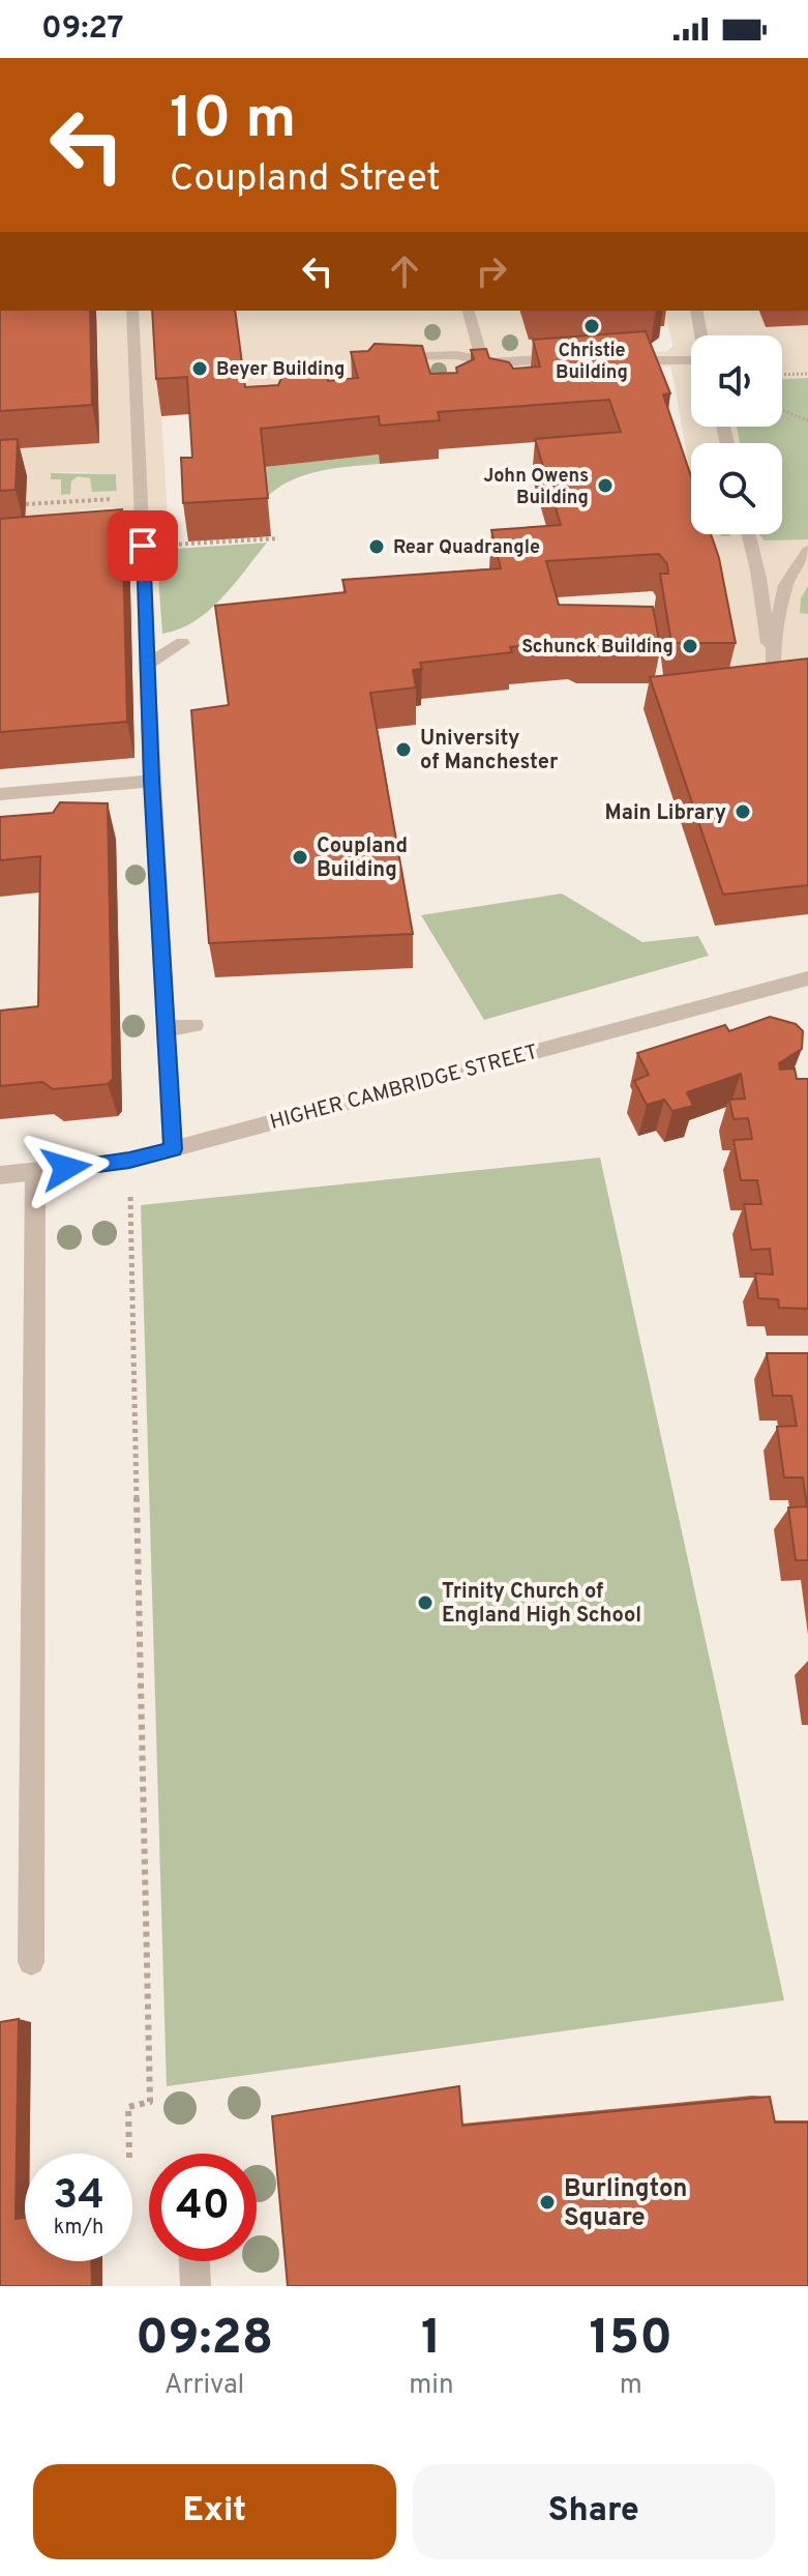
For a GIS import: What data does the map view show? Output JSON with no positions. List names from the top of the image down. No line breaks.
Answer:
{"streets":{"street":["HIGHER CAMBRIDGE STREET"]},"places":["Christie Building","Beyer Building","John Owens Building","Rear Quadrangle","Schunck Building","University of Manchester","Main Library","Coupland Building","Trinity Church of England High School","Burlington Square"],"page":{"status":"09:27","turn":["10 m","Coupland Street"],"speed":"34 km/h","limit":"40","eta":["09:28","Arrival","1","min","150","m"],"buttons":["Exit","Share"]}}
